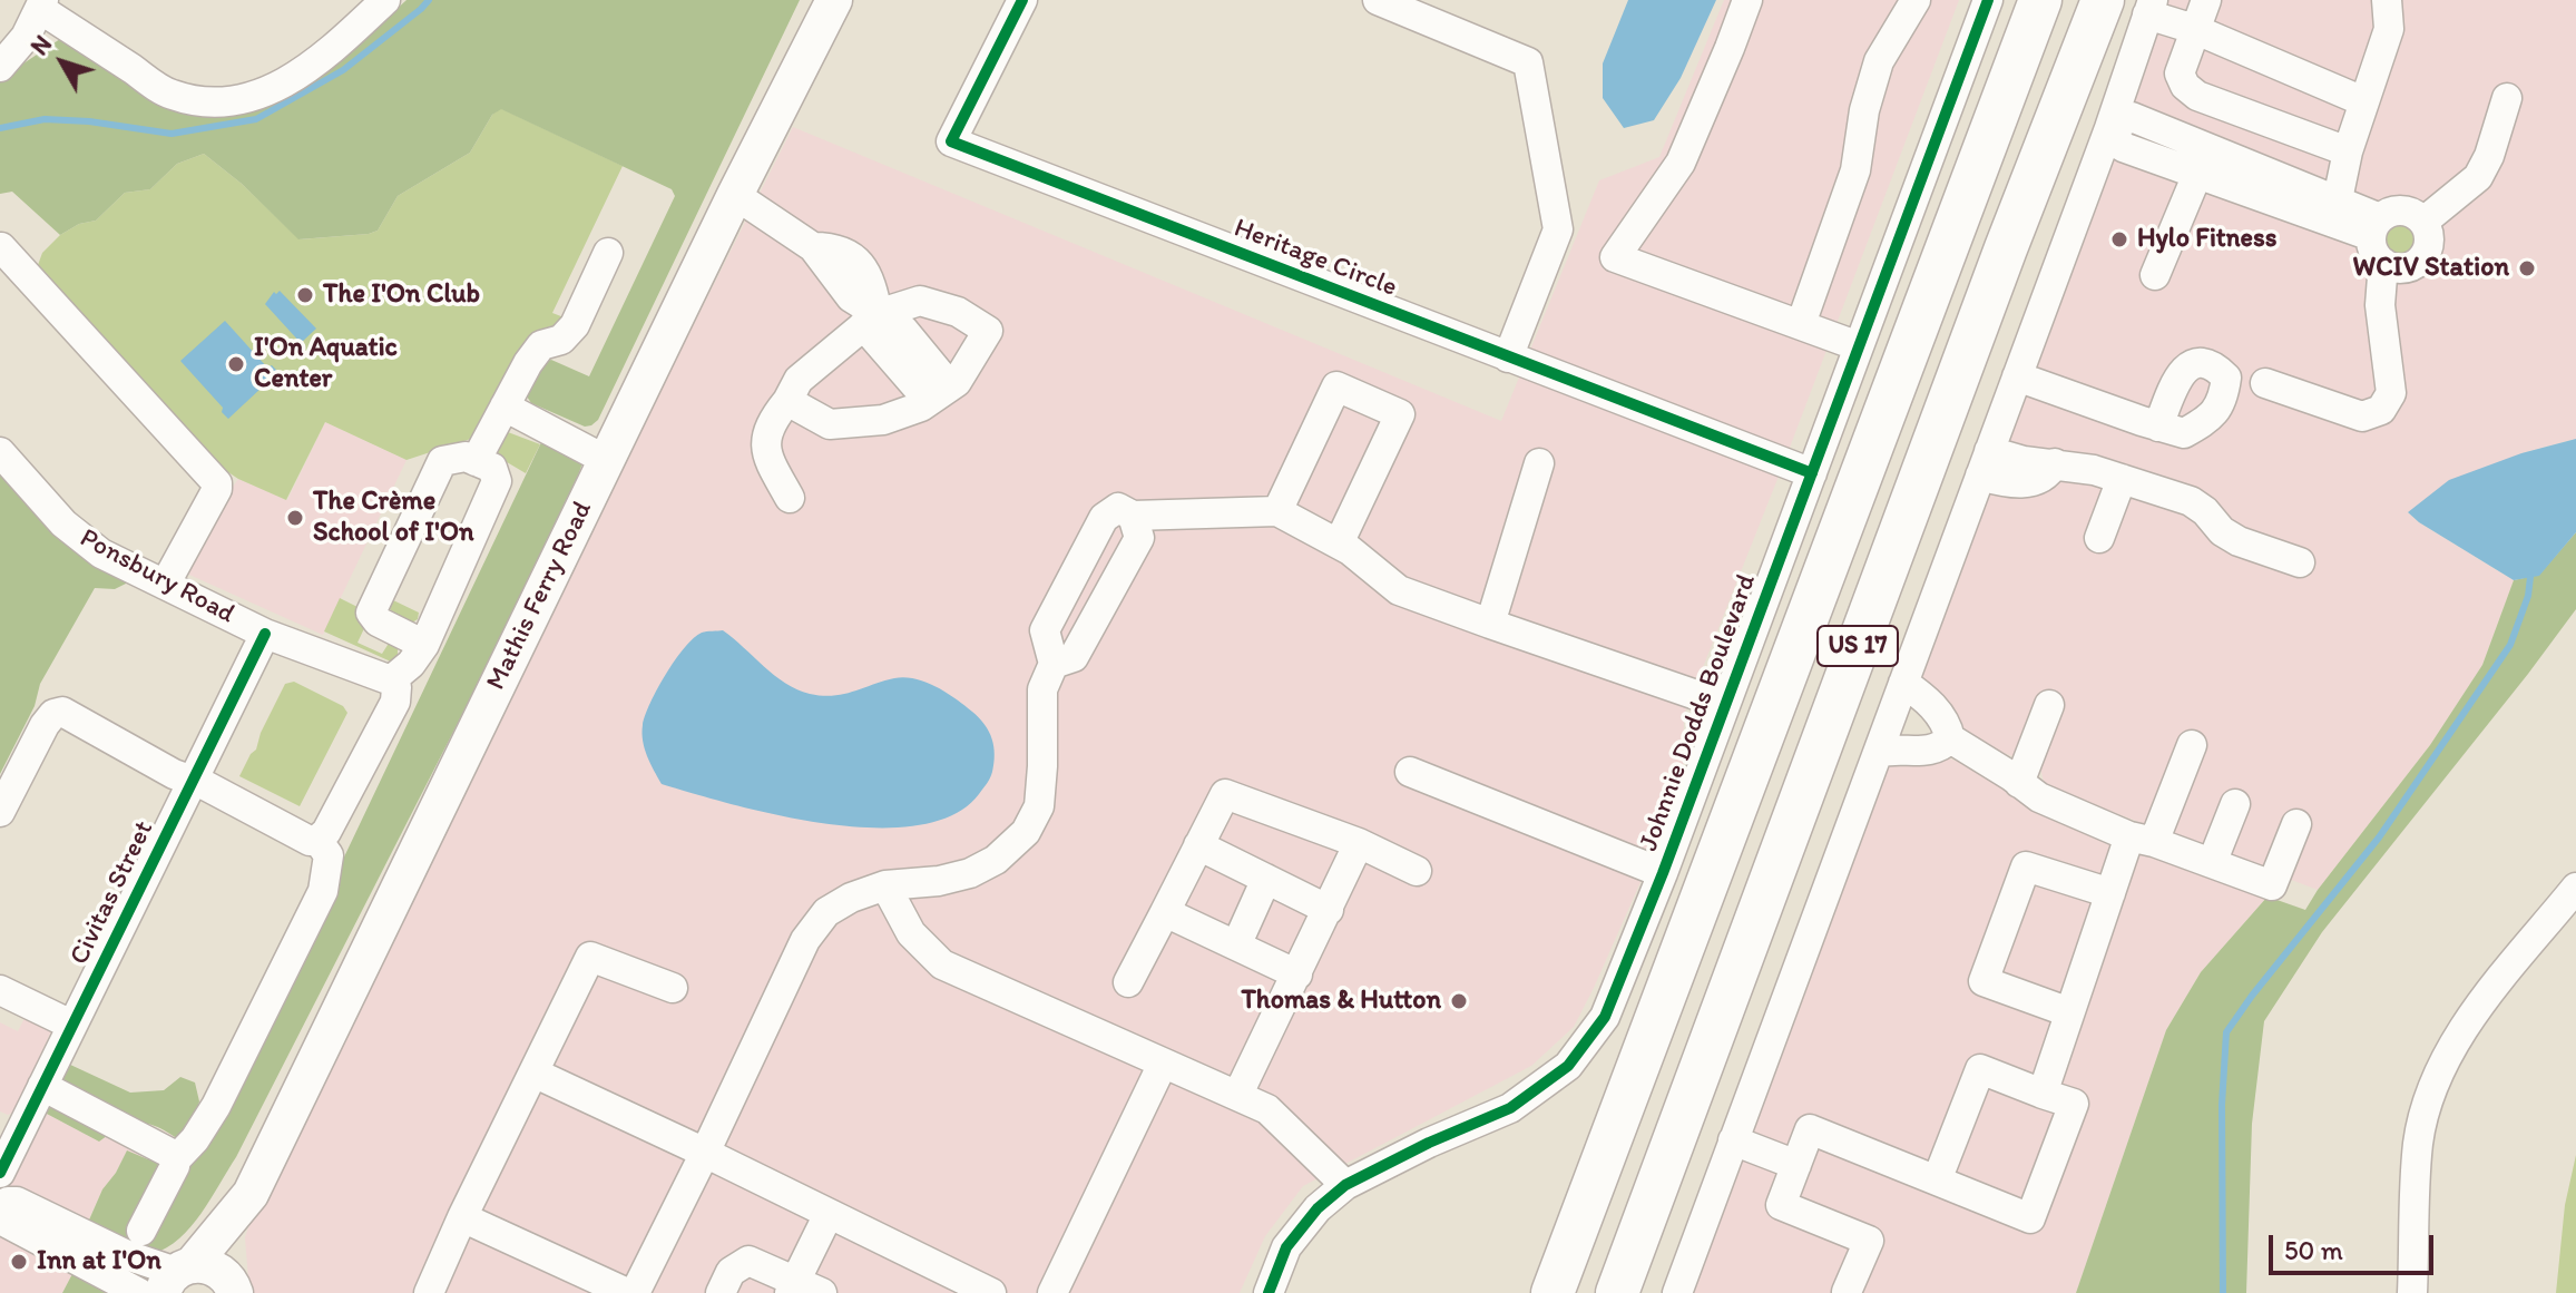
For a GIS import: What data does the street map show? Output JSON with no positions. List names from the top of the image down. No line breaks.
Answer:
{"streets":{"highway":["US 17"],"main road":["Mathis Ferry Road"],"street":["Heritage Circle","Ponsbury Road","Johnnie Dodds Boulevard","Civitas Street"]},"crossings":[["Heritage Circle","Johnnie Dodds Boulevard"],["Ponsbury Road","Civitas Street"]],"places":["Hylo Fitness","WCIV Station","The I'On Club","I'On Aquatic Center","The Crème School of I'On","Thomas & Hutton","Inn at I'On"],"scale_bar":"50 m","north":"top left"}
